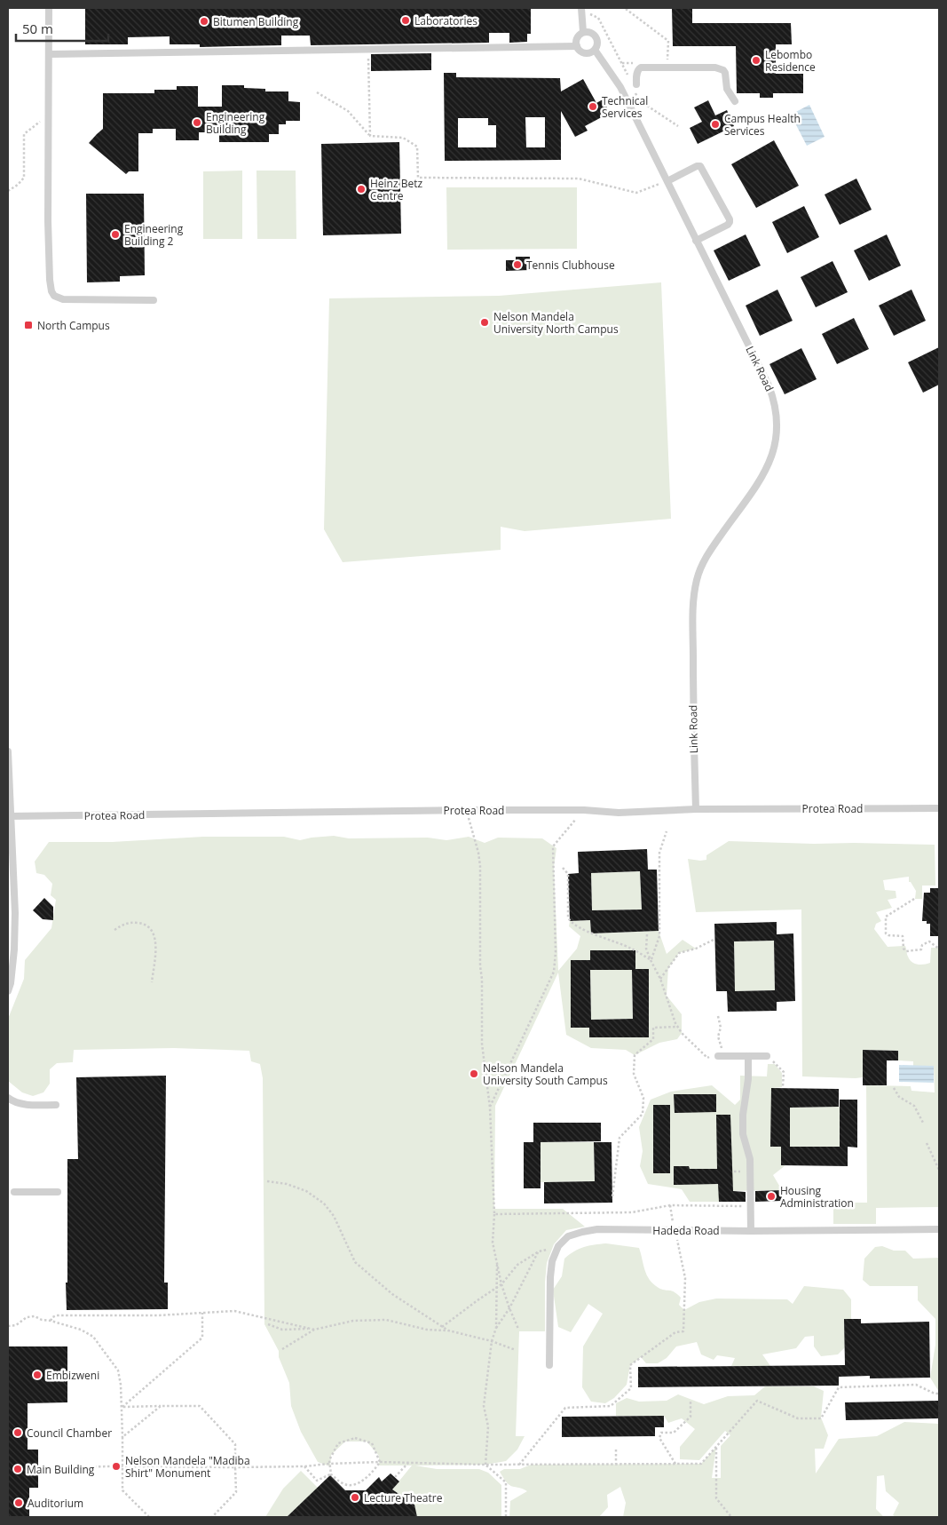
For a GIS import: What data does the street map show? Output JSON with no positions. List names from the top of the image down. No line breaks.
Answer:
{"streets":{"lane":["Link Road","Protea Road","Hadeda Road"]},"crossings":[["Link Road","Protea Road"]],"places":{"other":["Laboratories","Bitumen Building","Lebombo Residence","Technical Services","Engineering Building","Campus Health Services","Heinz Betz Centre","Engineering Building 2","Tennis Clubhouse","Nelson Mandela University North Campus","Nelson Mandela University South Campus","Housing Administration","Embizweni","Council Chamber","Nelson Mandela \"Madiba Shirt\" Monument","Main Building","Lecture Theatre","Auditorium"],"transit":["North Campus"]},"scale_bar":"50 m"}
